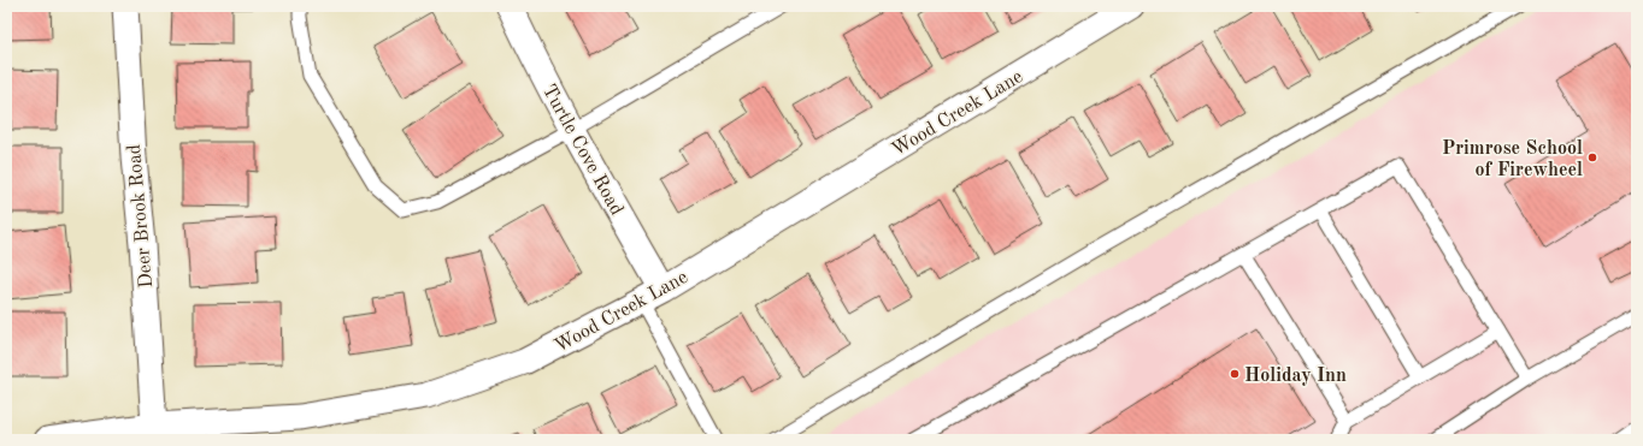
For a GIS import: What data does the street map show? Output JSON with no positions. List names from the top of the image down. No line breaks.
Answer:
{"streets":{"street":["Wood Creek Lane","Turtle Cove Road","Deer Brook Road"]},"crossings":[["Wood Creek Lane","Turtle Cove Road"],["Wood Creek Lane","Deer Brook Road"]],"places":["Primrose School of Firewheel","Holiday Inn"]}
